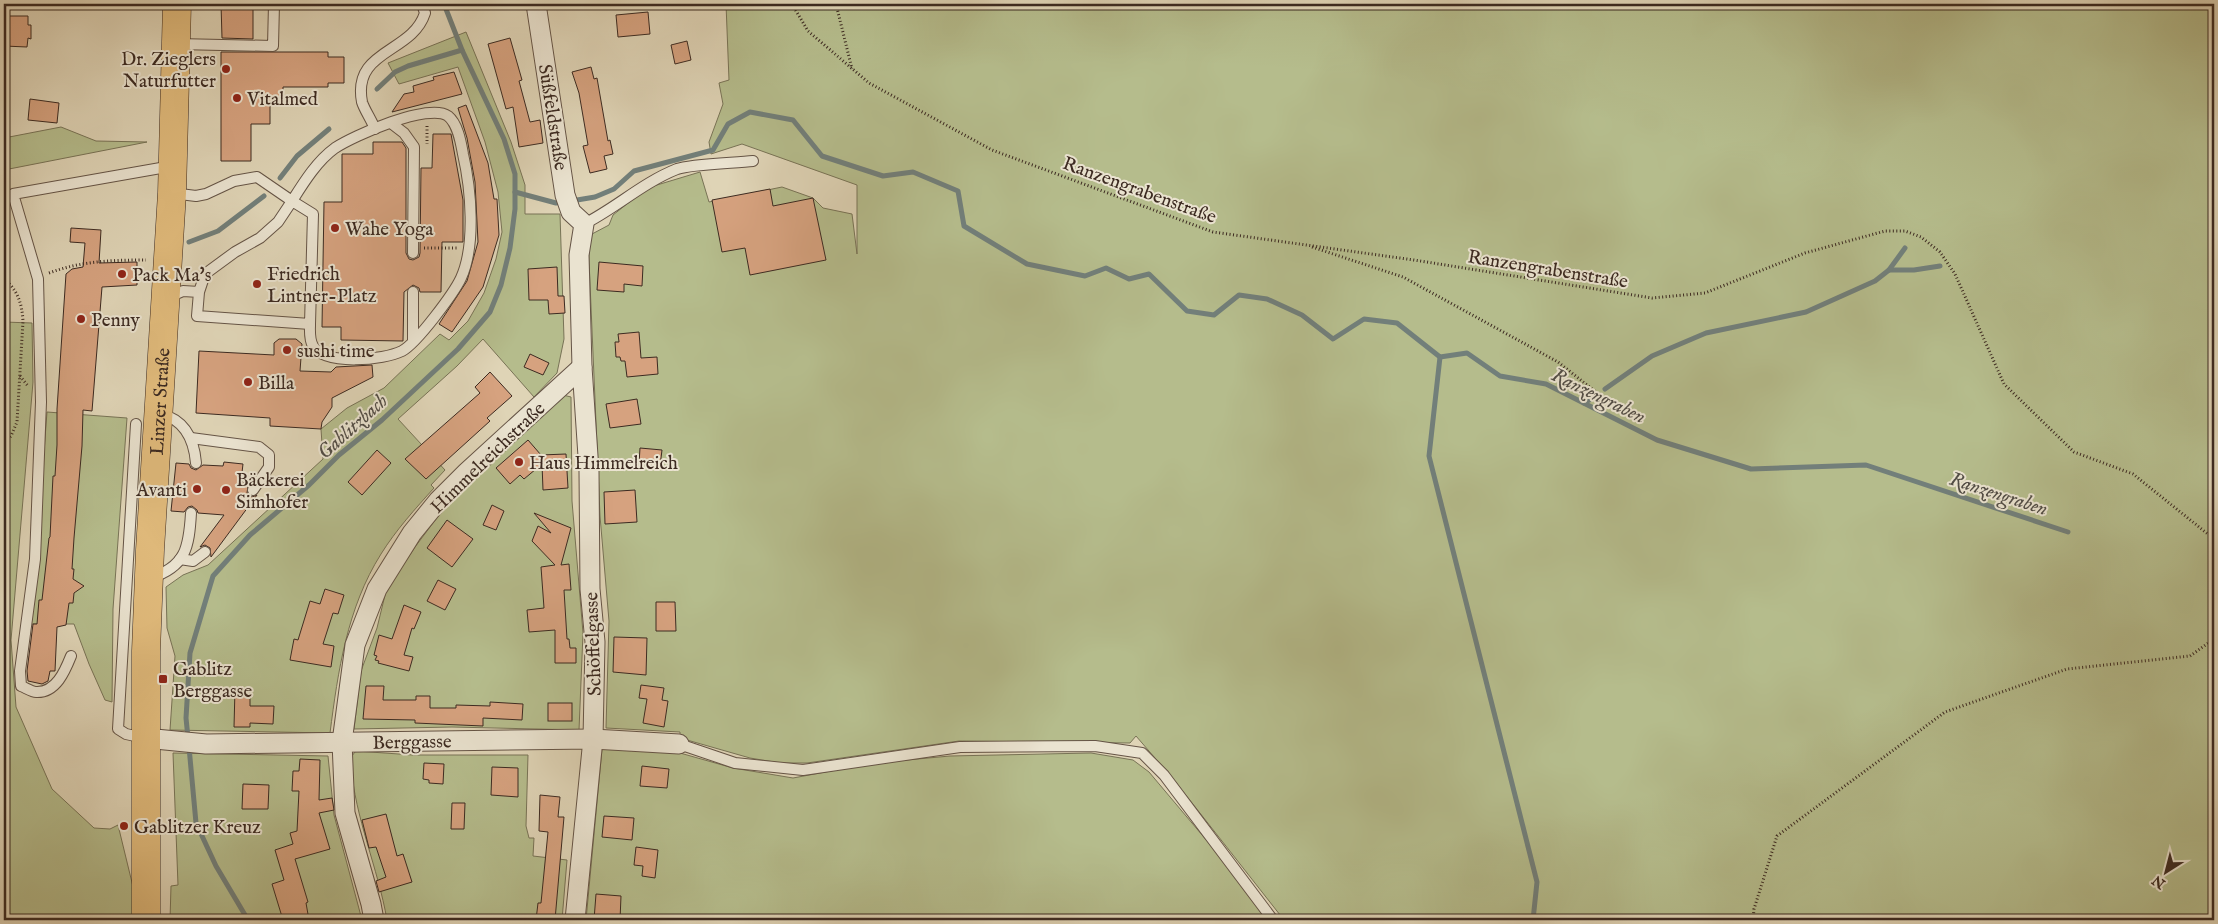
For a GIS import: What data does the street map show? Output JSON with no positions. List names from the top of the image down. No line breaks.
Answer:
{"streets":{"main road":["Linzer Straße"],"street":["Süßfeldstraße","Himmelreichstraße","Schöffelgasse","Berggasse"],"path":["Ranzengrabenstraße"]},"crossings":[["Linzer Straße","Berggasse"],["Himmelreichstraße","Schöffelgasse"],["Himmelreichstraße","Berggasse"],["Schöffelgasse","Berggasse"]],"water":["Ranzengraben","Gablitzbach"],"places":{"other":["Dr. Zieglers Naturfutter","Vitalmed","Wahe Yoga","Pack Ma's","Friedrich Lintner-Platz","Penny","sushi time","Billa","Haus Himmelreich","Avanti","Bäckerei Simhofer","Gablitzer Kreuz"],"transit":["Gablitz Berggasse"]},"north":"bottom left"}
